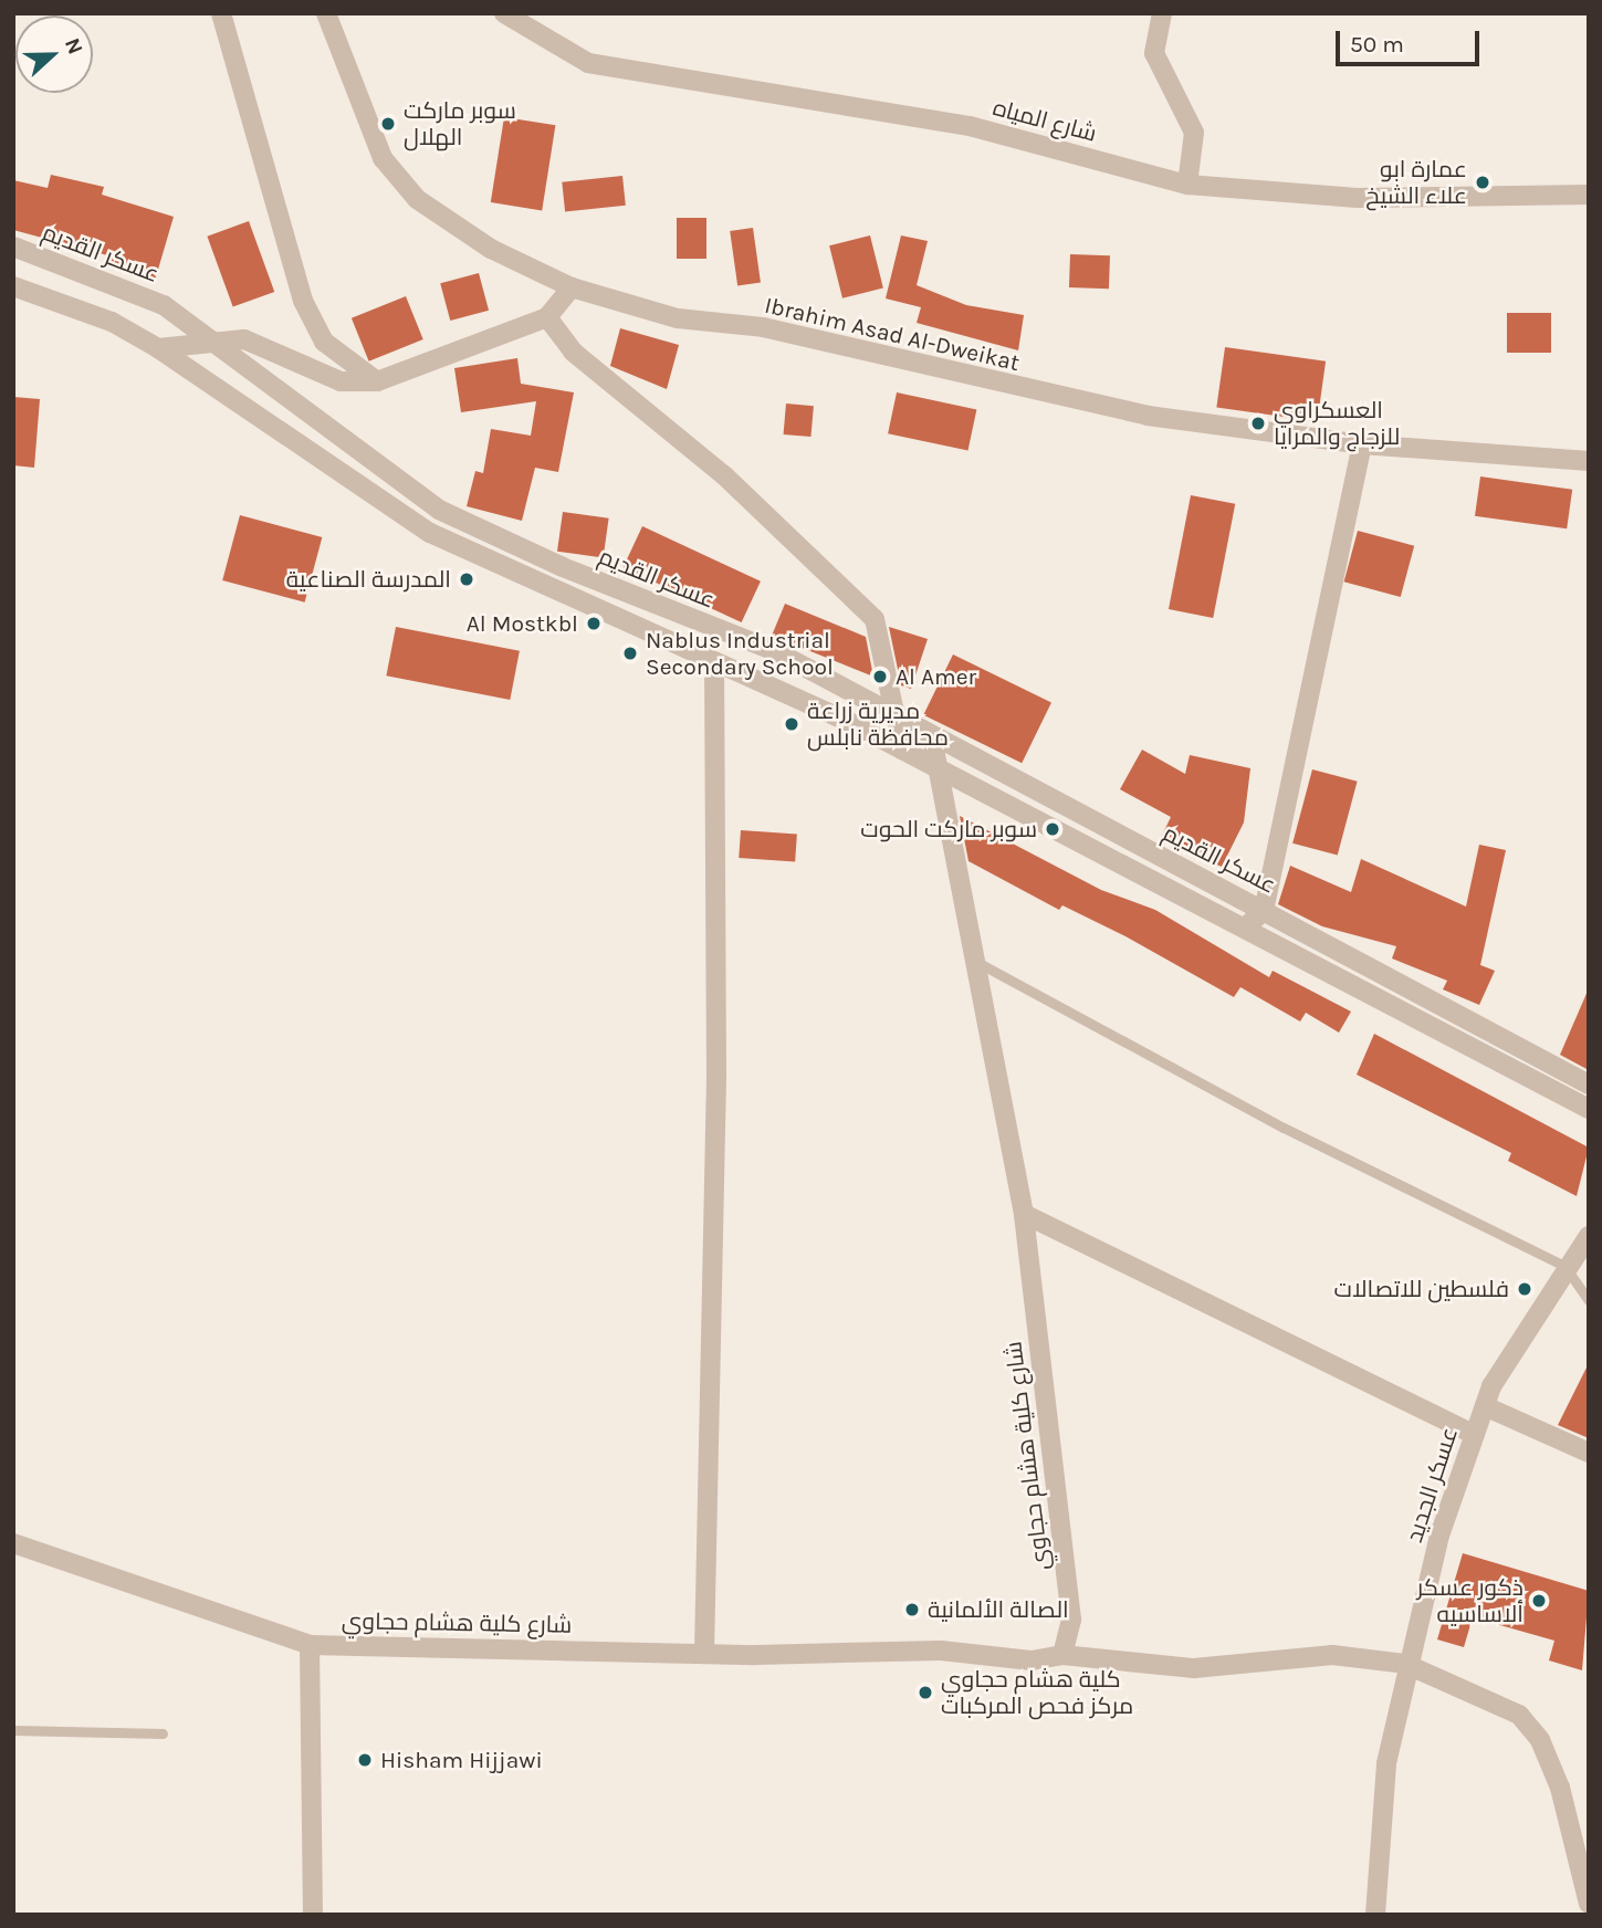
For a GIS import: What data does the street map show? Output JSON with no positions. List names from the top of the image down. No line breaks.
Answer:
{"streets":{"street":["شارع المياه","عسكر القديم","Ibrahim Asad Al-Dweikat","شارع كلية هشام حجاوي","عسكر الجديد"]},"crossings":[["عسكر القديم","شارع كلية هشام حجاوي"]],"places":["سوبر ماركت الهلال","عمارة ابو علاء الشيخ","العسكراوي للزجاج والمرايا","المدرسة الصناعية","Al Mostkbl","Nablus Industrial Secondary School","Al Amer","مديرية زراعة محافظة نابلس","سوبر ماركت الحوت","فلسطين للاتصالات","ذكور عسكر ألاساسيه","الصالة الألمانية","كلية هشام حجاوي مركز فحص المركبات","Hisham Hijjawi"],"scale_bar":"50 m","north":"right"}
